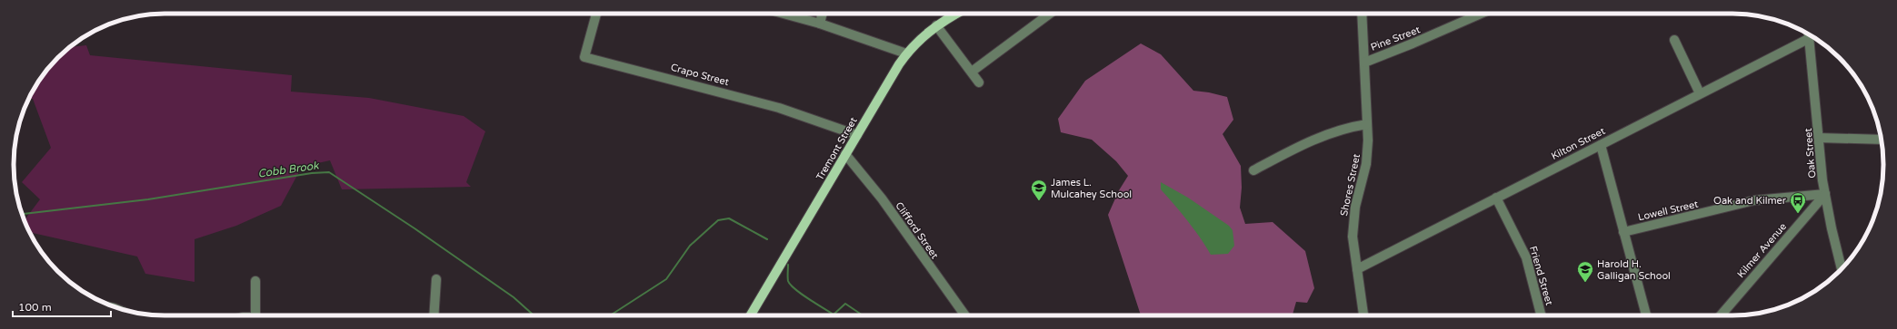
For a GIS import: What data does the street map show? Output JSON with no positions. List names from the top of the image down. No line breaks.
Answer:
{"streets":{"main road":["Tremont Street"],"street":["Pine Street","Crapo Street","Kilton Street","Oak Street","Shores Street","Lowell Street","Clifford Street","Kilmer Avenue","Friend Street"]},"crossings":[["Pine Street","Shores Street"],["Crapo Street","Tremont Street"],["Kilton Street","Oak Street"],["Kilton Street","Shores Street"],["Kilton Street","Friend Street"],["Tremont Street","Clifford Street"],["Oak Street","Lowell Street"],["Oak Street","Kilmer Avenue"],["Lowell Street","Kilmer Avenue"]],"water":["Cobb Brook"],"places":{"school or university":["James L. Mulcahey School","Harold H. Galligan School"],"bus stop":["Oak and Kilmer"]},"scale_bar":"100 m"}
